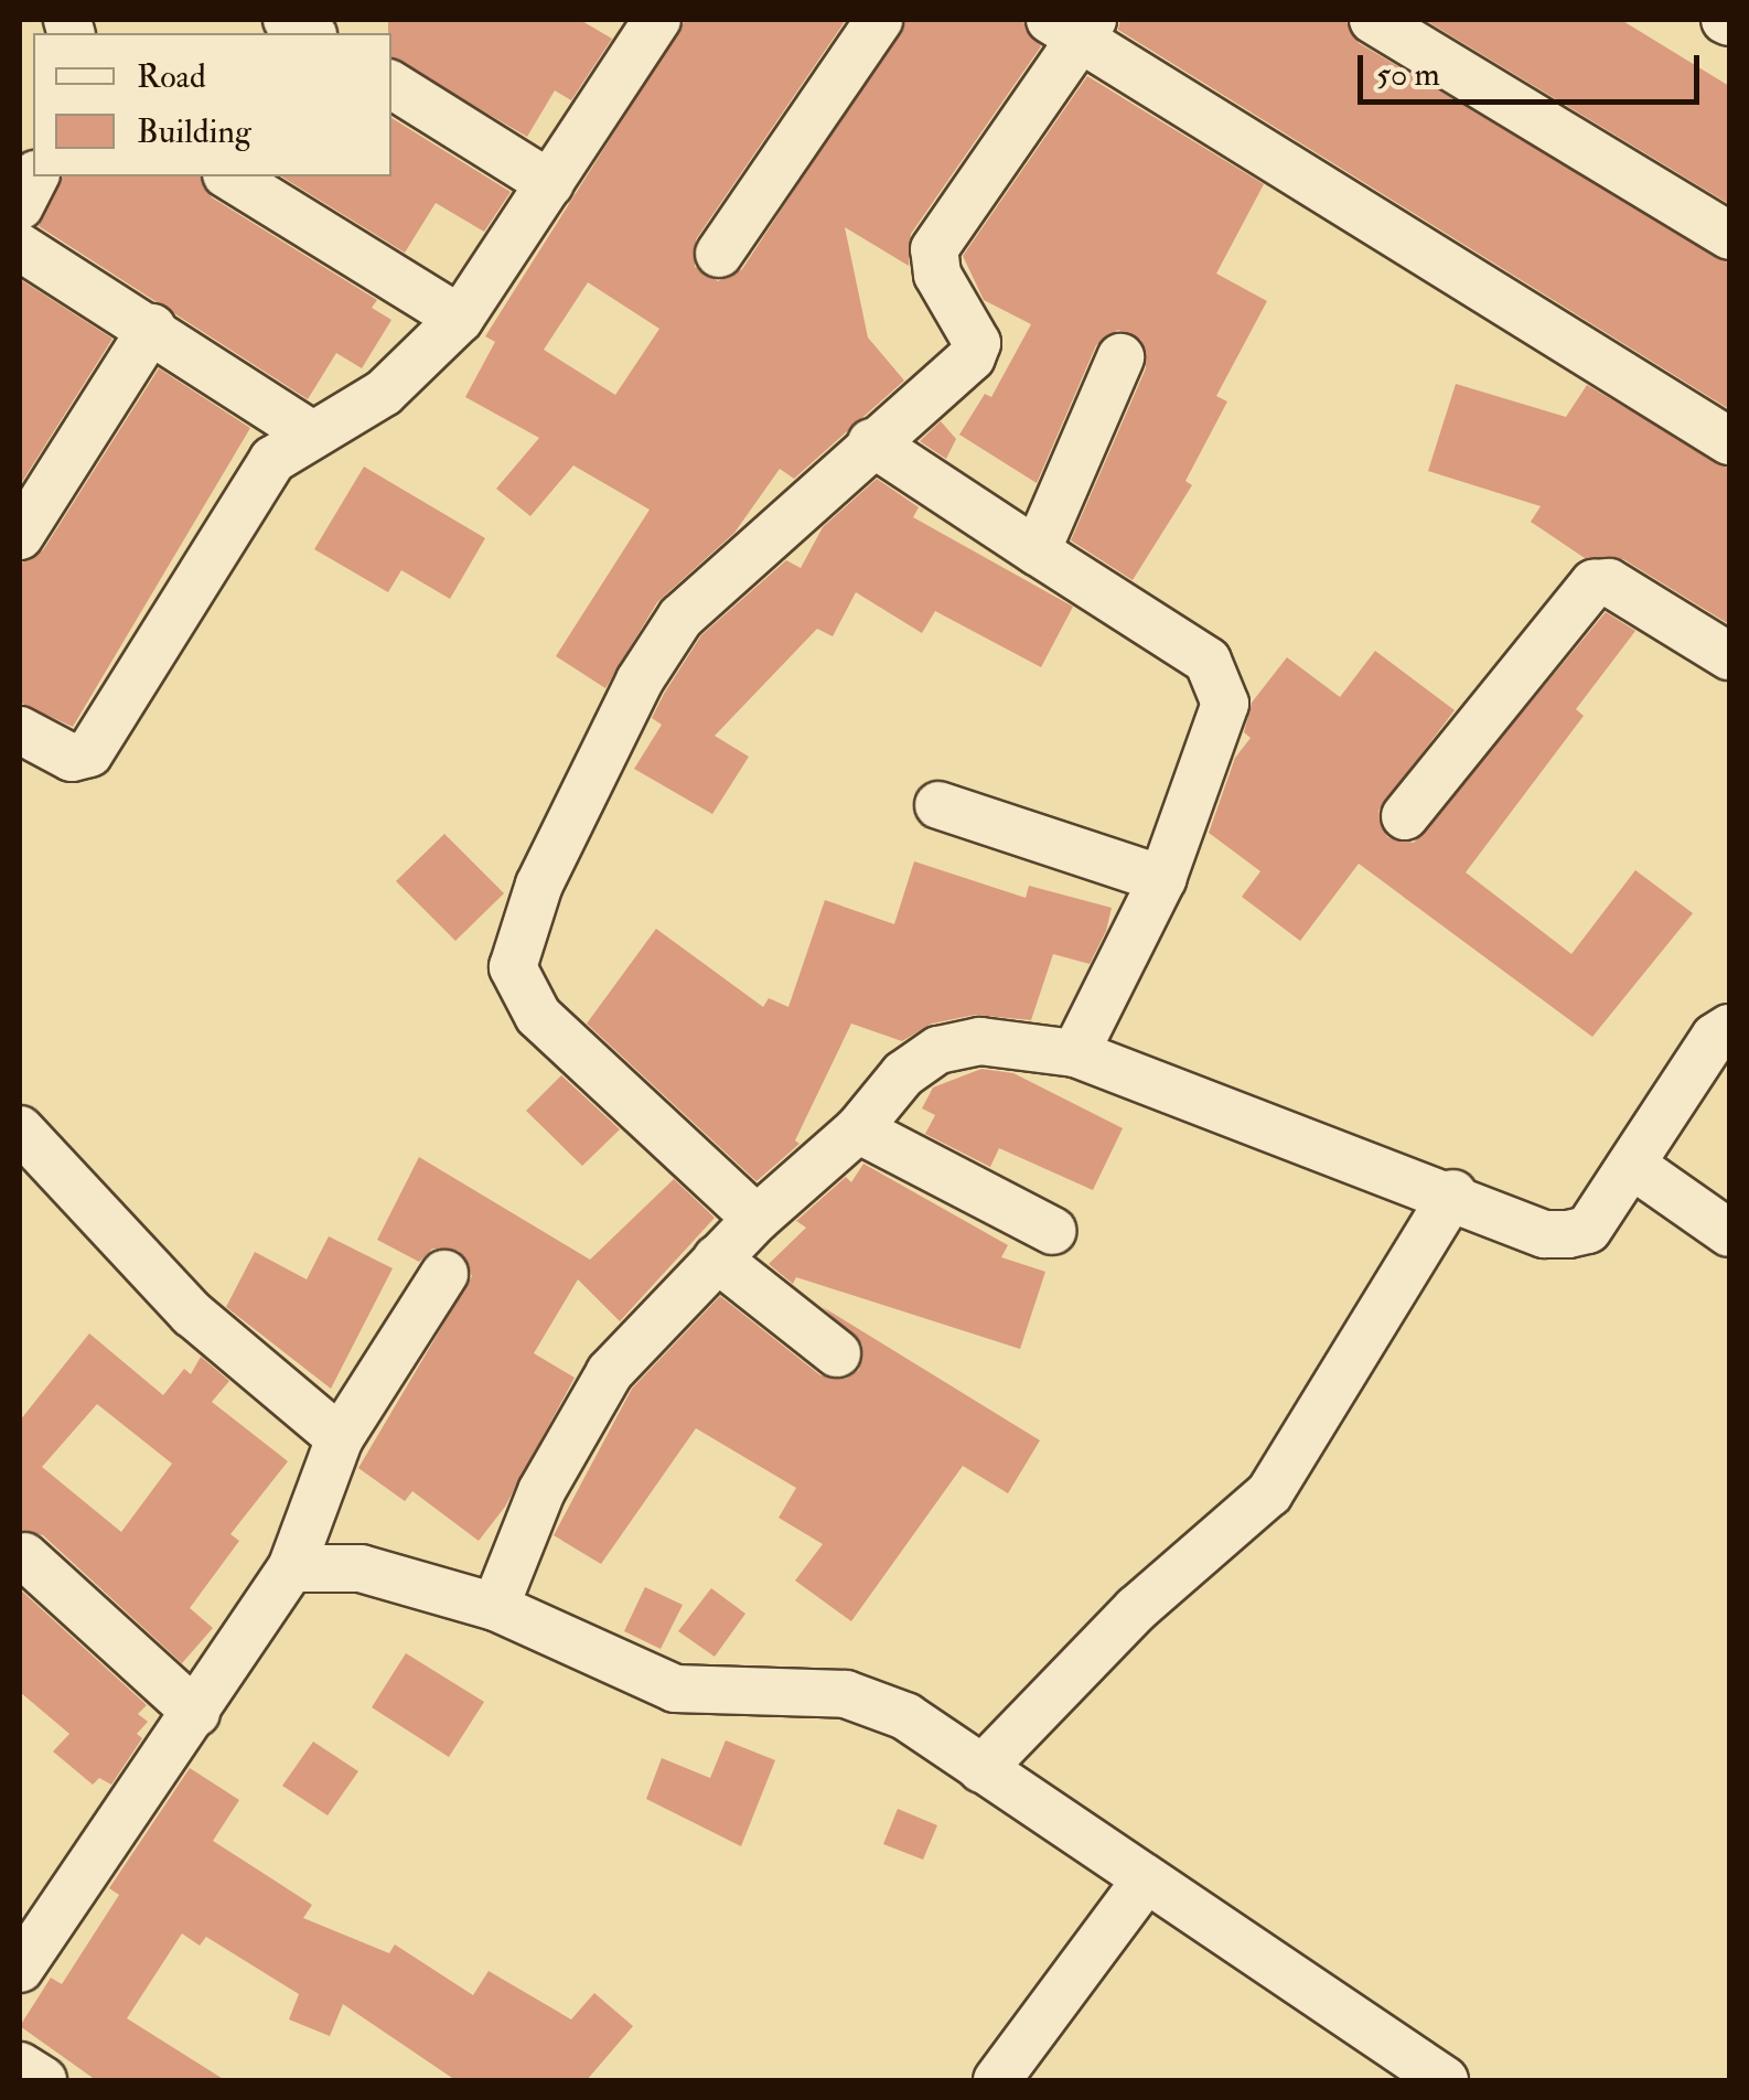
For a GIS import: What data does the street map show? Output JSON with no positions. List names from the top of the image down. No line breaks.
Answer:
{"legend":["Road","Building"],"scale_bar":"50 m"}
